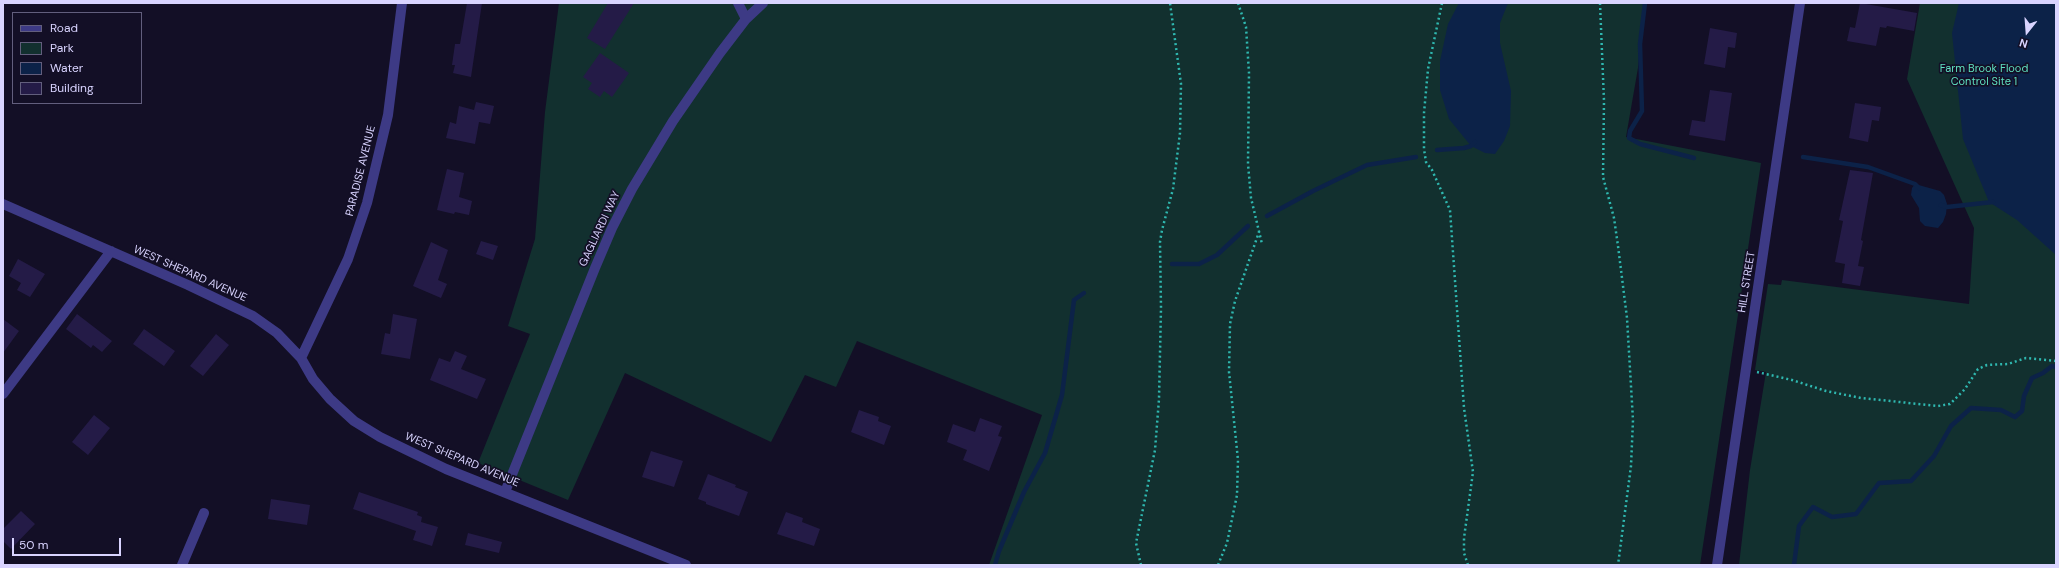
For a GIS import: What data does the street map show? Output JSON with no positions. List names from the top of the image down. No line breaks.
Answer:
{"streets":{"street":["PARADISE AVENUE","GAGLIARDI WAY","WEST SHEPARD AVENUE","HILL STREET"]},"crossings":[["PARADISE AVENUE","WEST SHEPARD AVENUE"],["GAGLIARDI WAY","WEST SHEPARD AVENUE"]],"parks":["Farm Brook Flood Control Site 1"],"legend":["Road","Park","Water","Building"],"scale_bar":"50 m","north":"bottom"}
